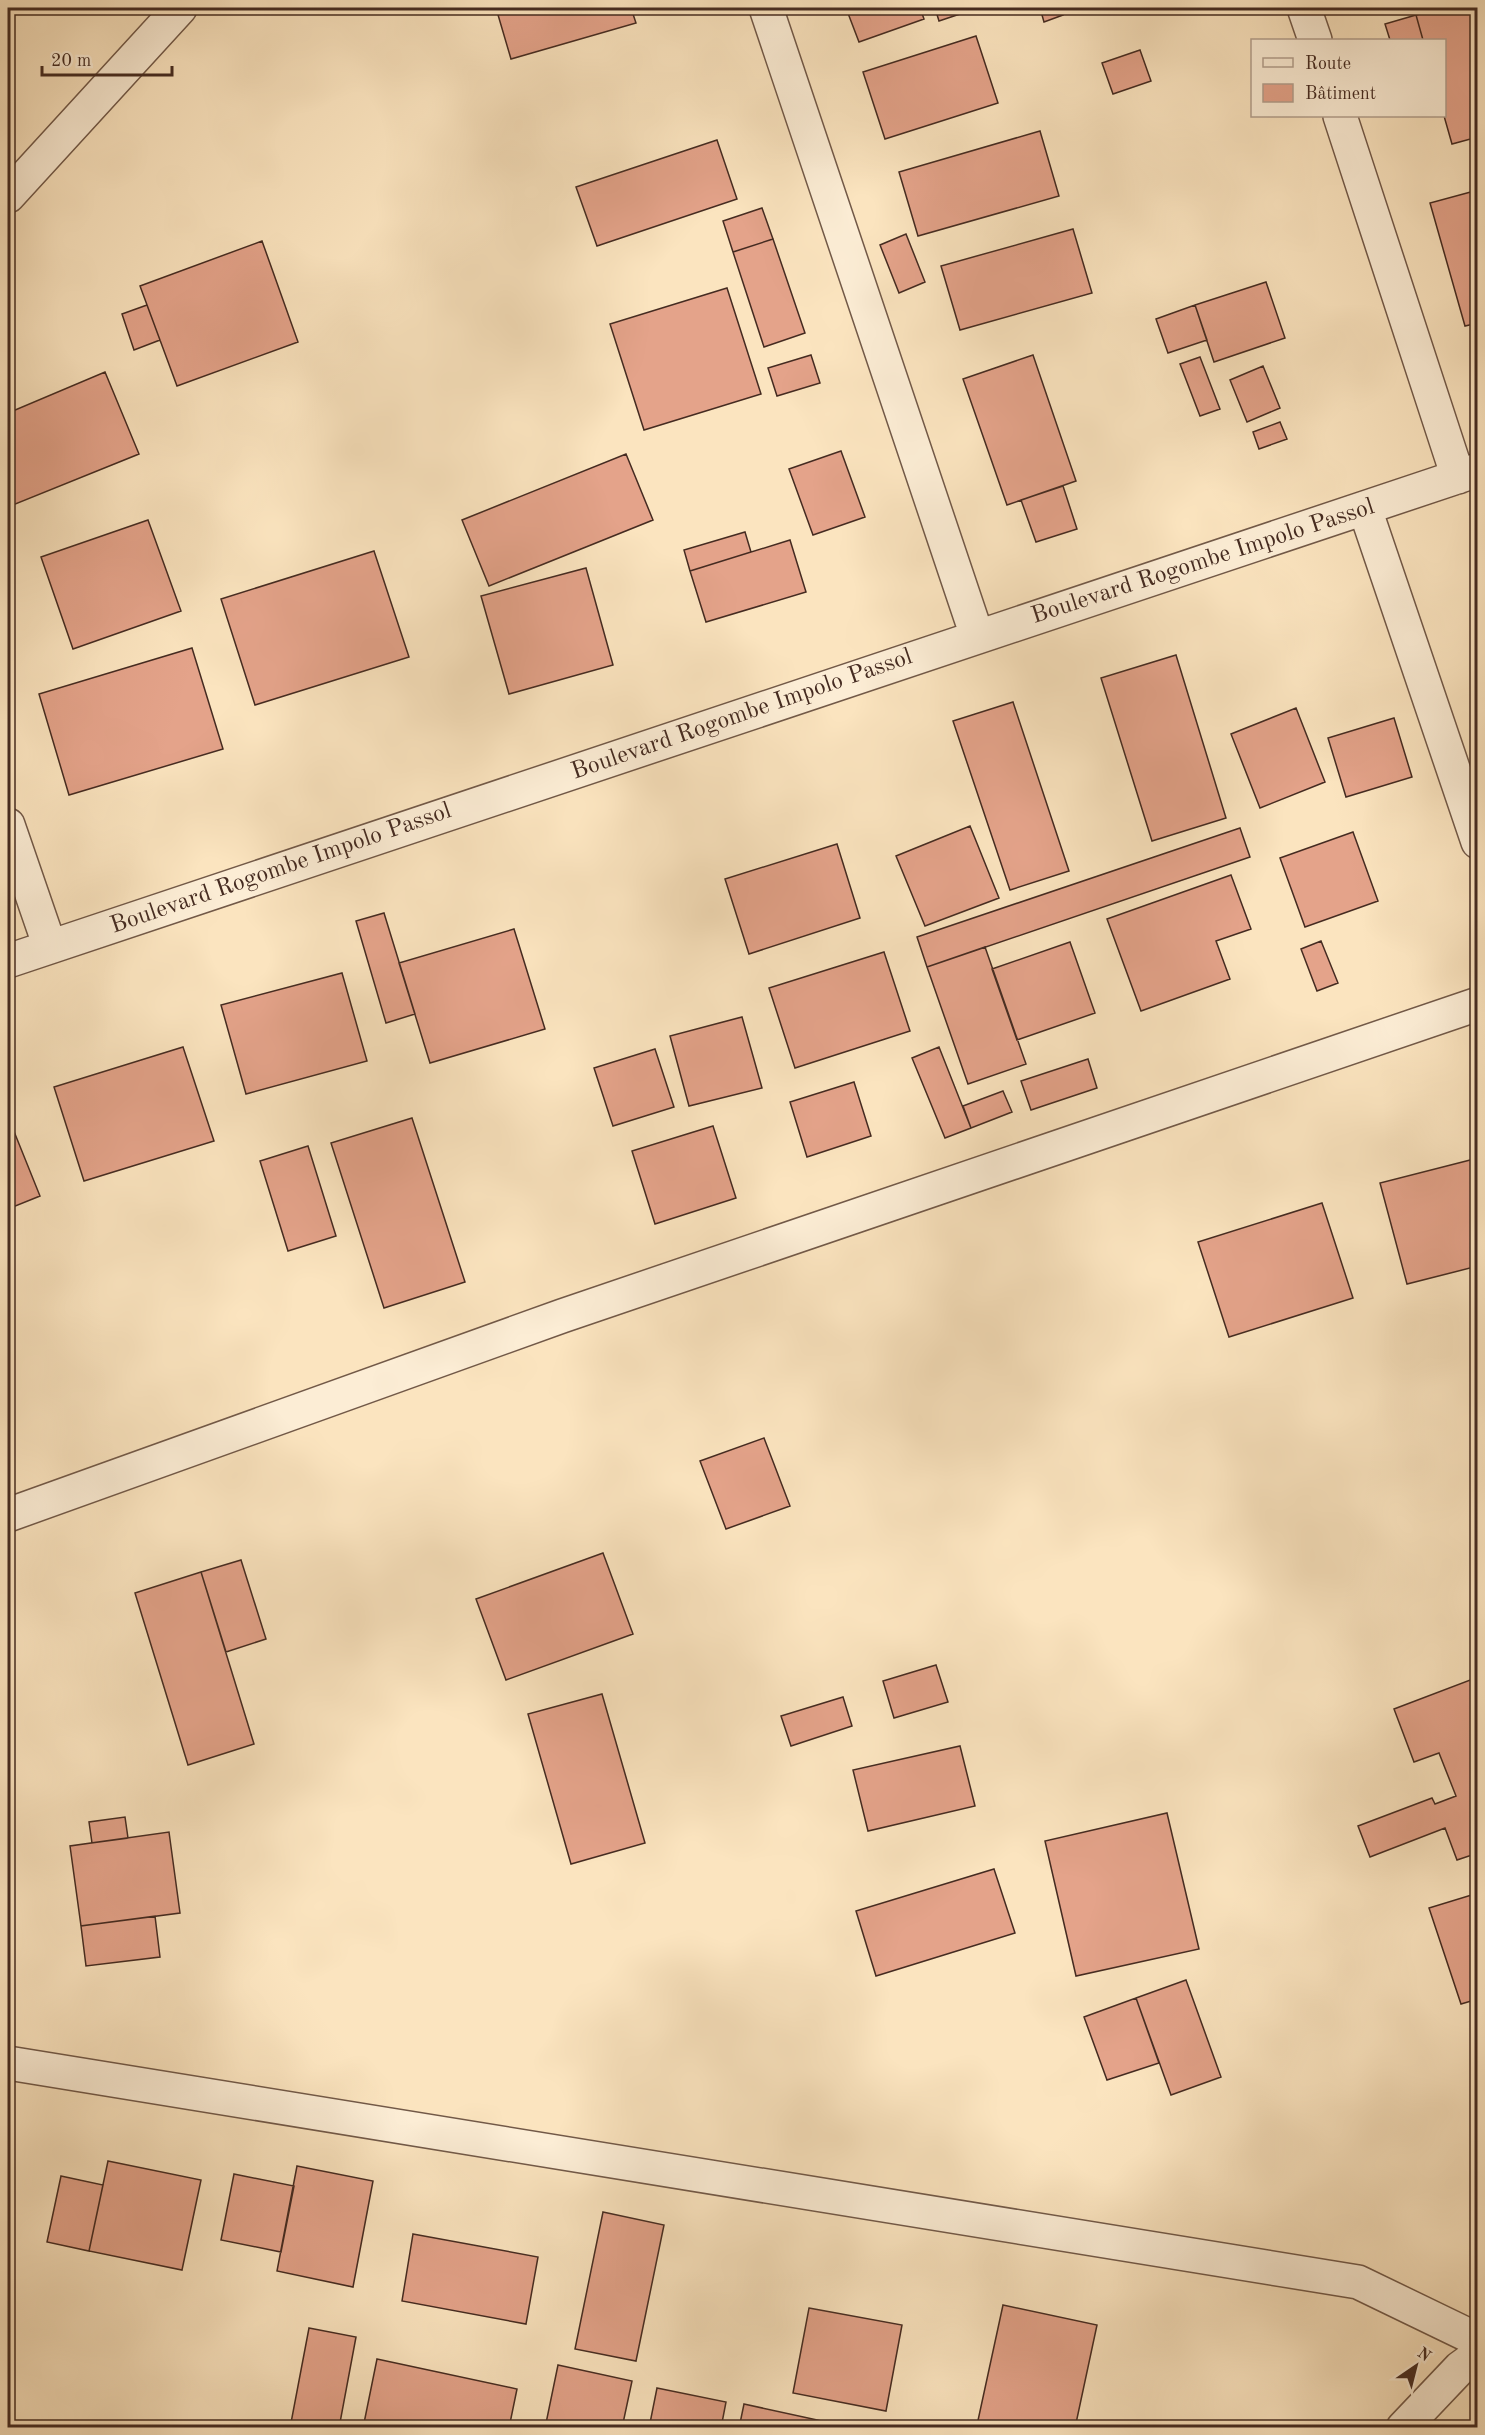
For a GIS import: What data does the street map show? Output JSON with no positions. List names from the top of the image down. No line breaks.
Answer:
{"streets":{"street":["Boulevard Rogombe Impolo Passol"]},"legend":["Route","Bâtiment"],"scale_bar":"20 m","north":"top right"}
